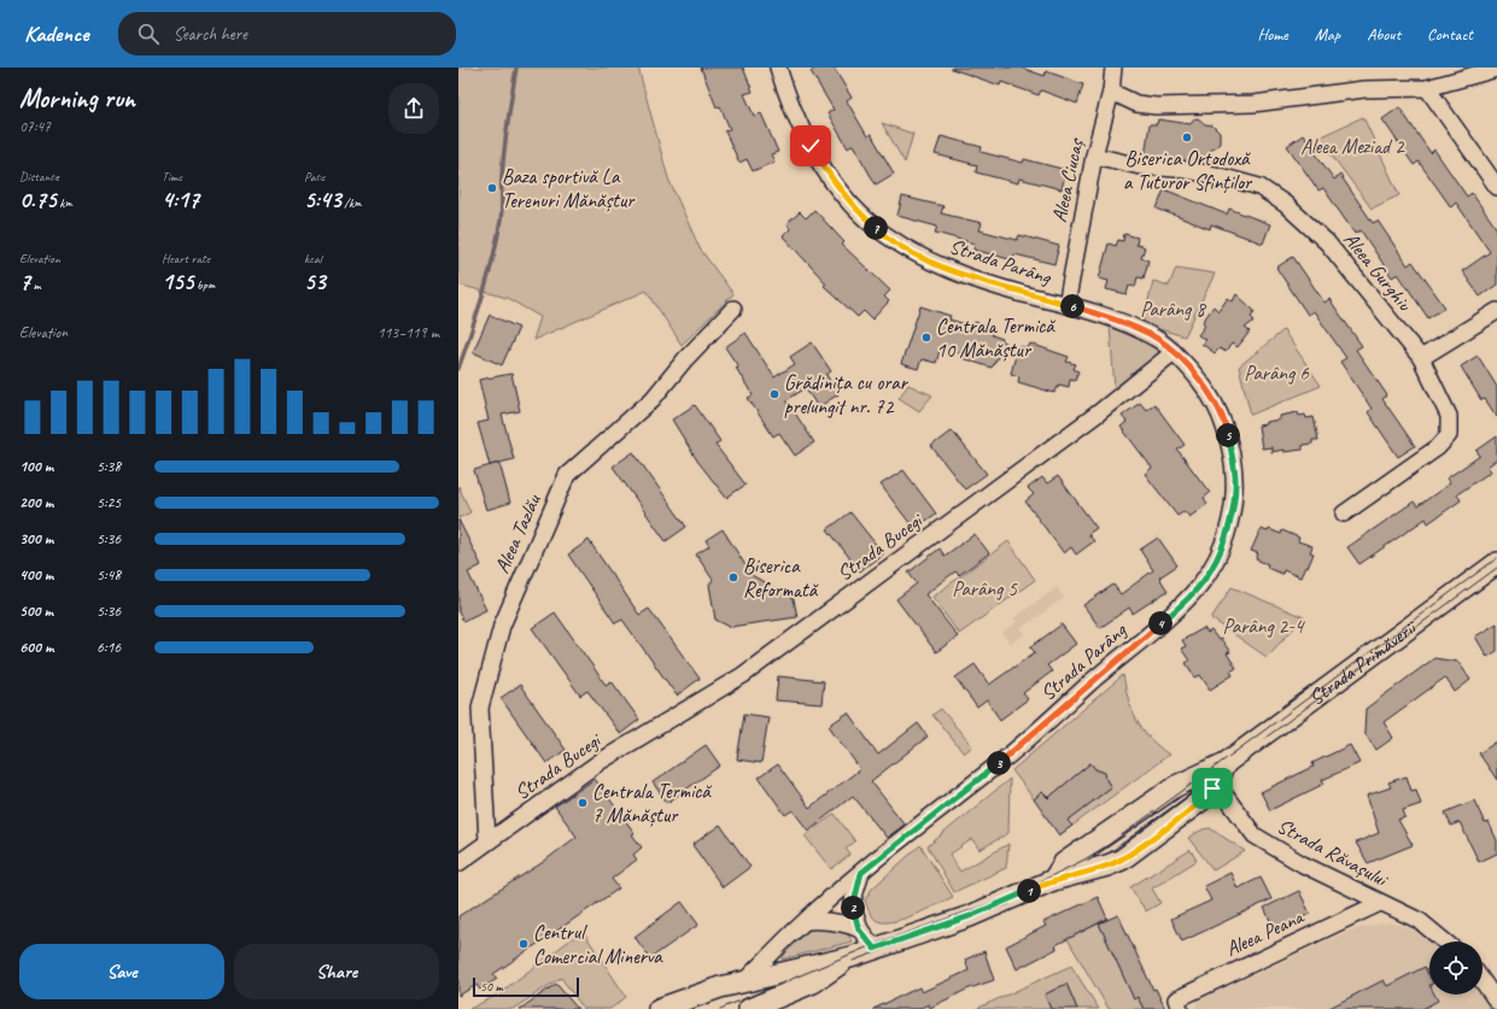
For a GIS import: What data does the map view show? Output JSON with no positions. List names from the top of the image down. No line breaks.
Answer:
{"streets":{"main road":["Strada Primăverii"],"street":["Aleea Ciucaș","Strada Parâng","Aleea Gurghiu","Aleea Tazlău","Strada Bucegi","Strada Răvașului","Aleea Peana"]},"crossings":[["Aleea Ciucaș","Strada Parâng"],["Aleea Ciucaș","Aleea Gurghiu"],["Strada Parâng","Strada Bucegi"],["Strada Parâng","Strada Primăverii"],["Aleea Tazlău","Strada Bucegi"],["Strada Primăverii","Strada Răvașului"],["Strada Răvașului","Aleea Peana"]],"parks":["Aleea Meziad 2","Parâng 8","Parâng 6","Parâng 5","Parâng 2-4"],"places":["Biserica Ortodoxă a Tuturor Sfinților","Baza sportivă La Terenuri Mănăștur","Centrala Termică 10 Mănăștur","Grădinița cu orar prelungit nr. 72","Biserica Reformată","Centrala Termică 7 Mănăștur","Centrul Comercial Minerva"],"scale_bar":"50 m","page":{"header":"Kadence","search":"Search here","nav":["Home","Map","About","Contact"],"heading":["Morning run","07:47"],"stats":[["Distance","0.75 km"],["Time","4:17"],["Pace","5:43 /km"],["Elevation","7 m"],["Heart rate","155 bpm"],["kcal","53"]],"pins":["7","6","5","4","3","1","2"],"chart":["Elevation","113–119 m"],"list":[{"name":"100 m","note":"5:38"},{"name":"200 m","note":"5:25"},{"name":"300 m","note":"5:36"},{"name":"400 m","note":"5:48"},{"name":"500 m","note":"5:36"},{"name":"600 m","note":"6:16"}],"buttons":["Save","Share"],"scale":"50 m"}}
